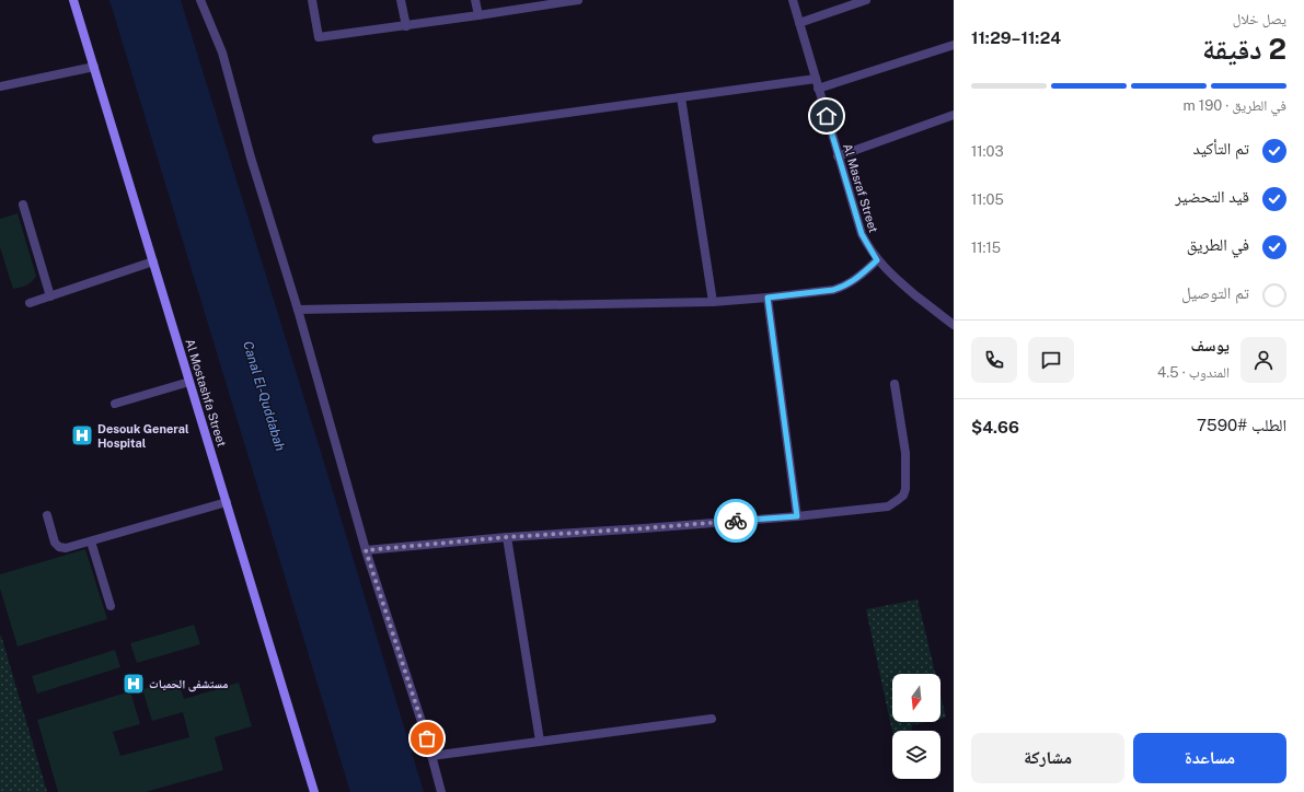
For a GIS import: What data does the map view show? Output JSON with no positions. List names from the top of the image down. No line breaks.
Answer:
{"streets":{"main road":["Al Mostashfa Street"],"street":["Al Masraf Street"]},"water":["Canal El-Quddabah"],"places":{"hospital":["Desouk General Hospital","مستشفى الحميات"]},"north":"bottom","page":{"heading":["2 دقيقة","يصل خلال","11:24–11:29"],"panel":["يوسف","المندوب · 4.5","الطلب #7590","$4.66"],"bar":"في الطريق · 190 m","list":[["تم التأكيد","11:03"],["قيد التحضير","11:05"],["في الطريق","11:15"],"تم التوصيل"],"buttons":["مساعدة","مشاركة"]}}
